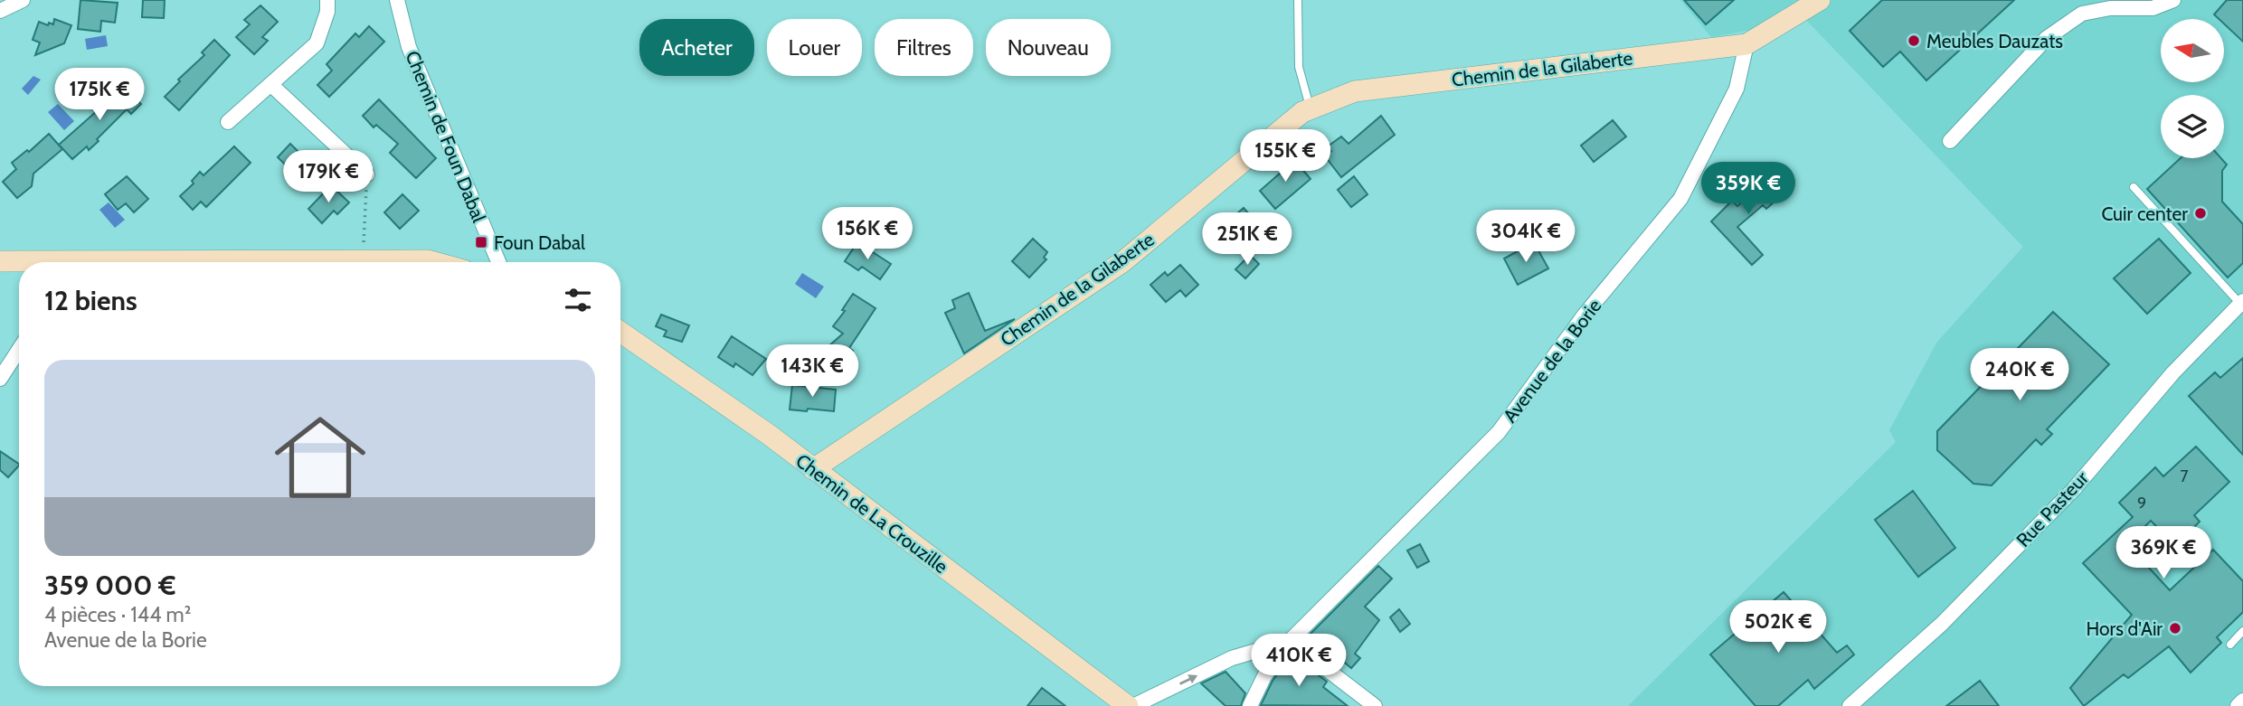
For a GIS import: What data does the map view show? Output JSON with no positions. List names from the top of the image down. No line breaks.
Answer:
{"streets":{"street":["Chemin de la Gilaberte","Chemin de Foun Dabal","Avenue de la Borie","Rue Pasteur","Chemin de La Crouzille"]},"crossings":[["Chemin de la Gilaberte","Avenue de la Borie"],["Chemin de la Gilaberte","Chemin de La Crouzille"]],"places":{"other":["Meubles Dauzats","Cuir center","Hors d'Air"],"transit":["Foun Dabal"]},"house_numbers":["7","9"],"north":"left","page":{"chip":["Acheter","Louer","Filtres","Nouveau"],"price":["175K €","155K €","179K €","359K €","156K €","304K €","251K €","143K €","240K €","369K €","502K €","410K €"],"heading":"12 biens","list":[{"name":"359 000 €","note":"4 pièces · 144 m² · Avenue de la Borie"}]}}
